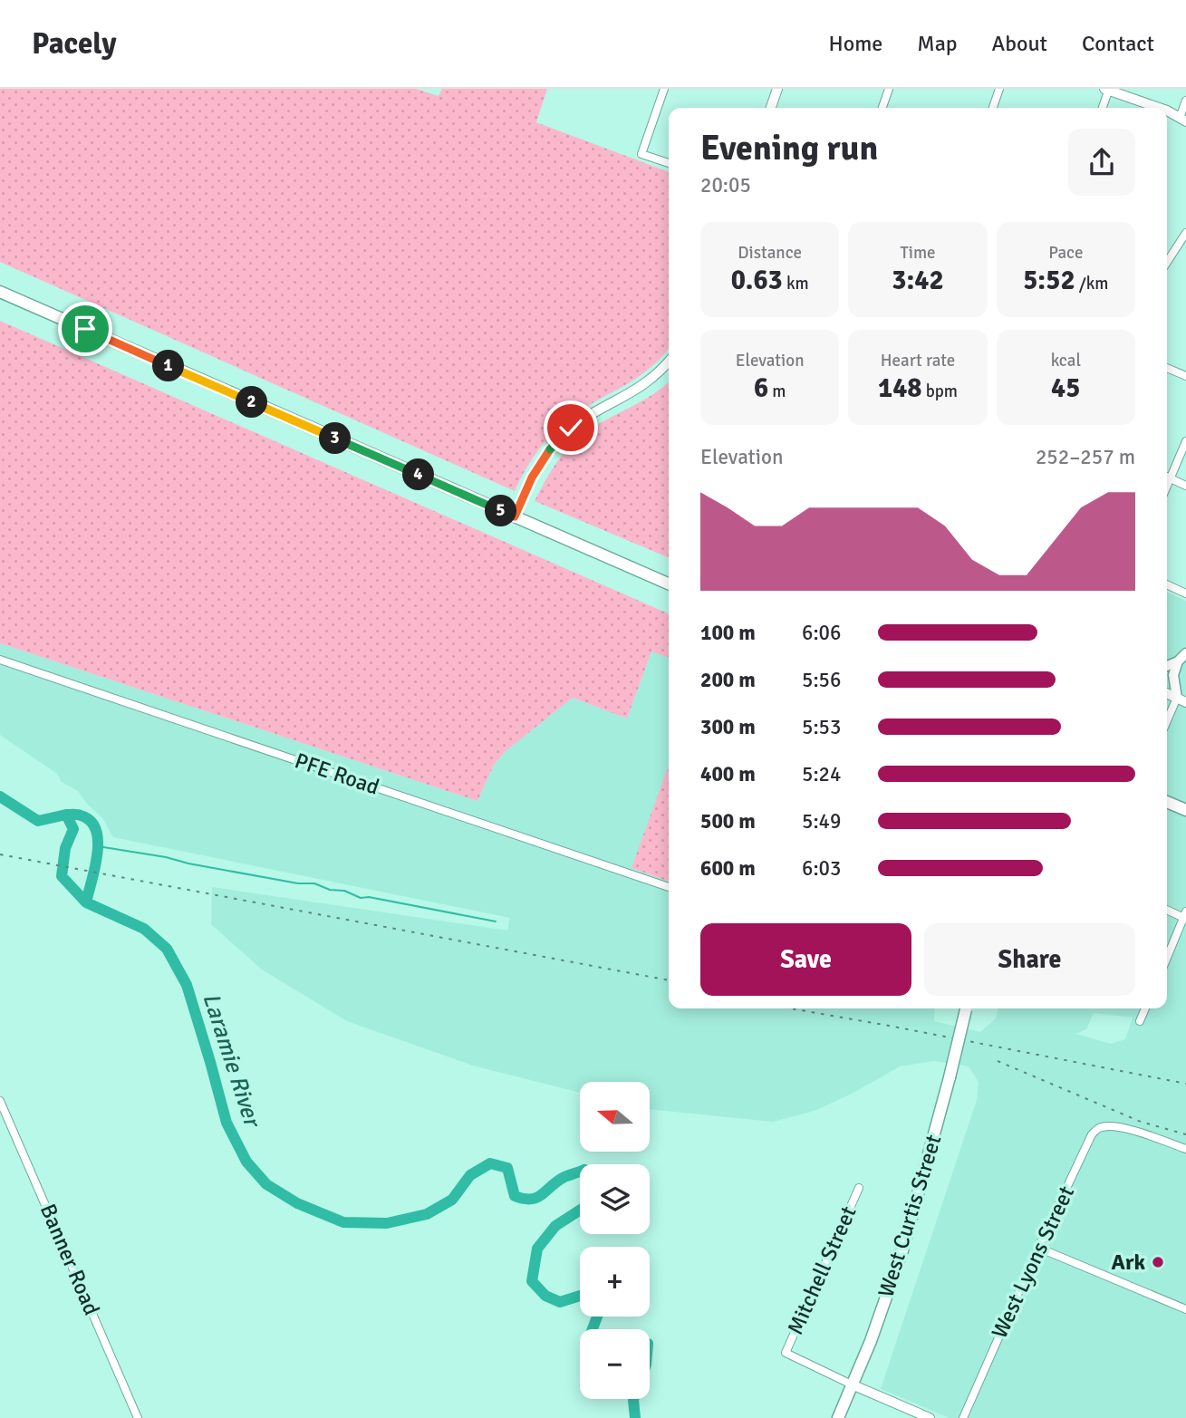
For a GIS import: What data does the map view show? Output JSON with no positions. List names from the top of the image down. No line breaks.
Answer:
{"streets":{"main road":["West Curtis Street"],"street":["PFE Road","Banner Road","West Lyons Street","Mitchell Street"]},"crossings":[["West Curtis Street","Mitchell Street"]],"water":["Laramie River"],"places":["Ark"],"north":"left","page":{"header":"Pacely","nav":["Home","Map","About","Contact"],"heading":["Evening run","20:05"],"stats":[["Distance","0.63 km"],["Time","3:42"],["Pace","5:52 /km"],["Elevation","6 m"],["Heart rate","148 bpm"],["kcal","45"]],"pins":["1","2","3","4","5"],"chart":["Elevation","252–257 m"],"list":[{"name":"100 m","note":"6:06"},{"name":"200 m","note":"5:56"},{"name":"300 m","note":"5:53"},{"name":"400 m","note":"5:24"},{"name":"500 m","note":"5:49"},{"name":"600 m","note":"6:03"}],"buttons":["Save","Share"],"map_buttons":["+","−"]}}
